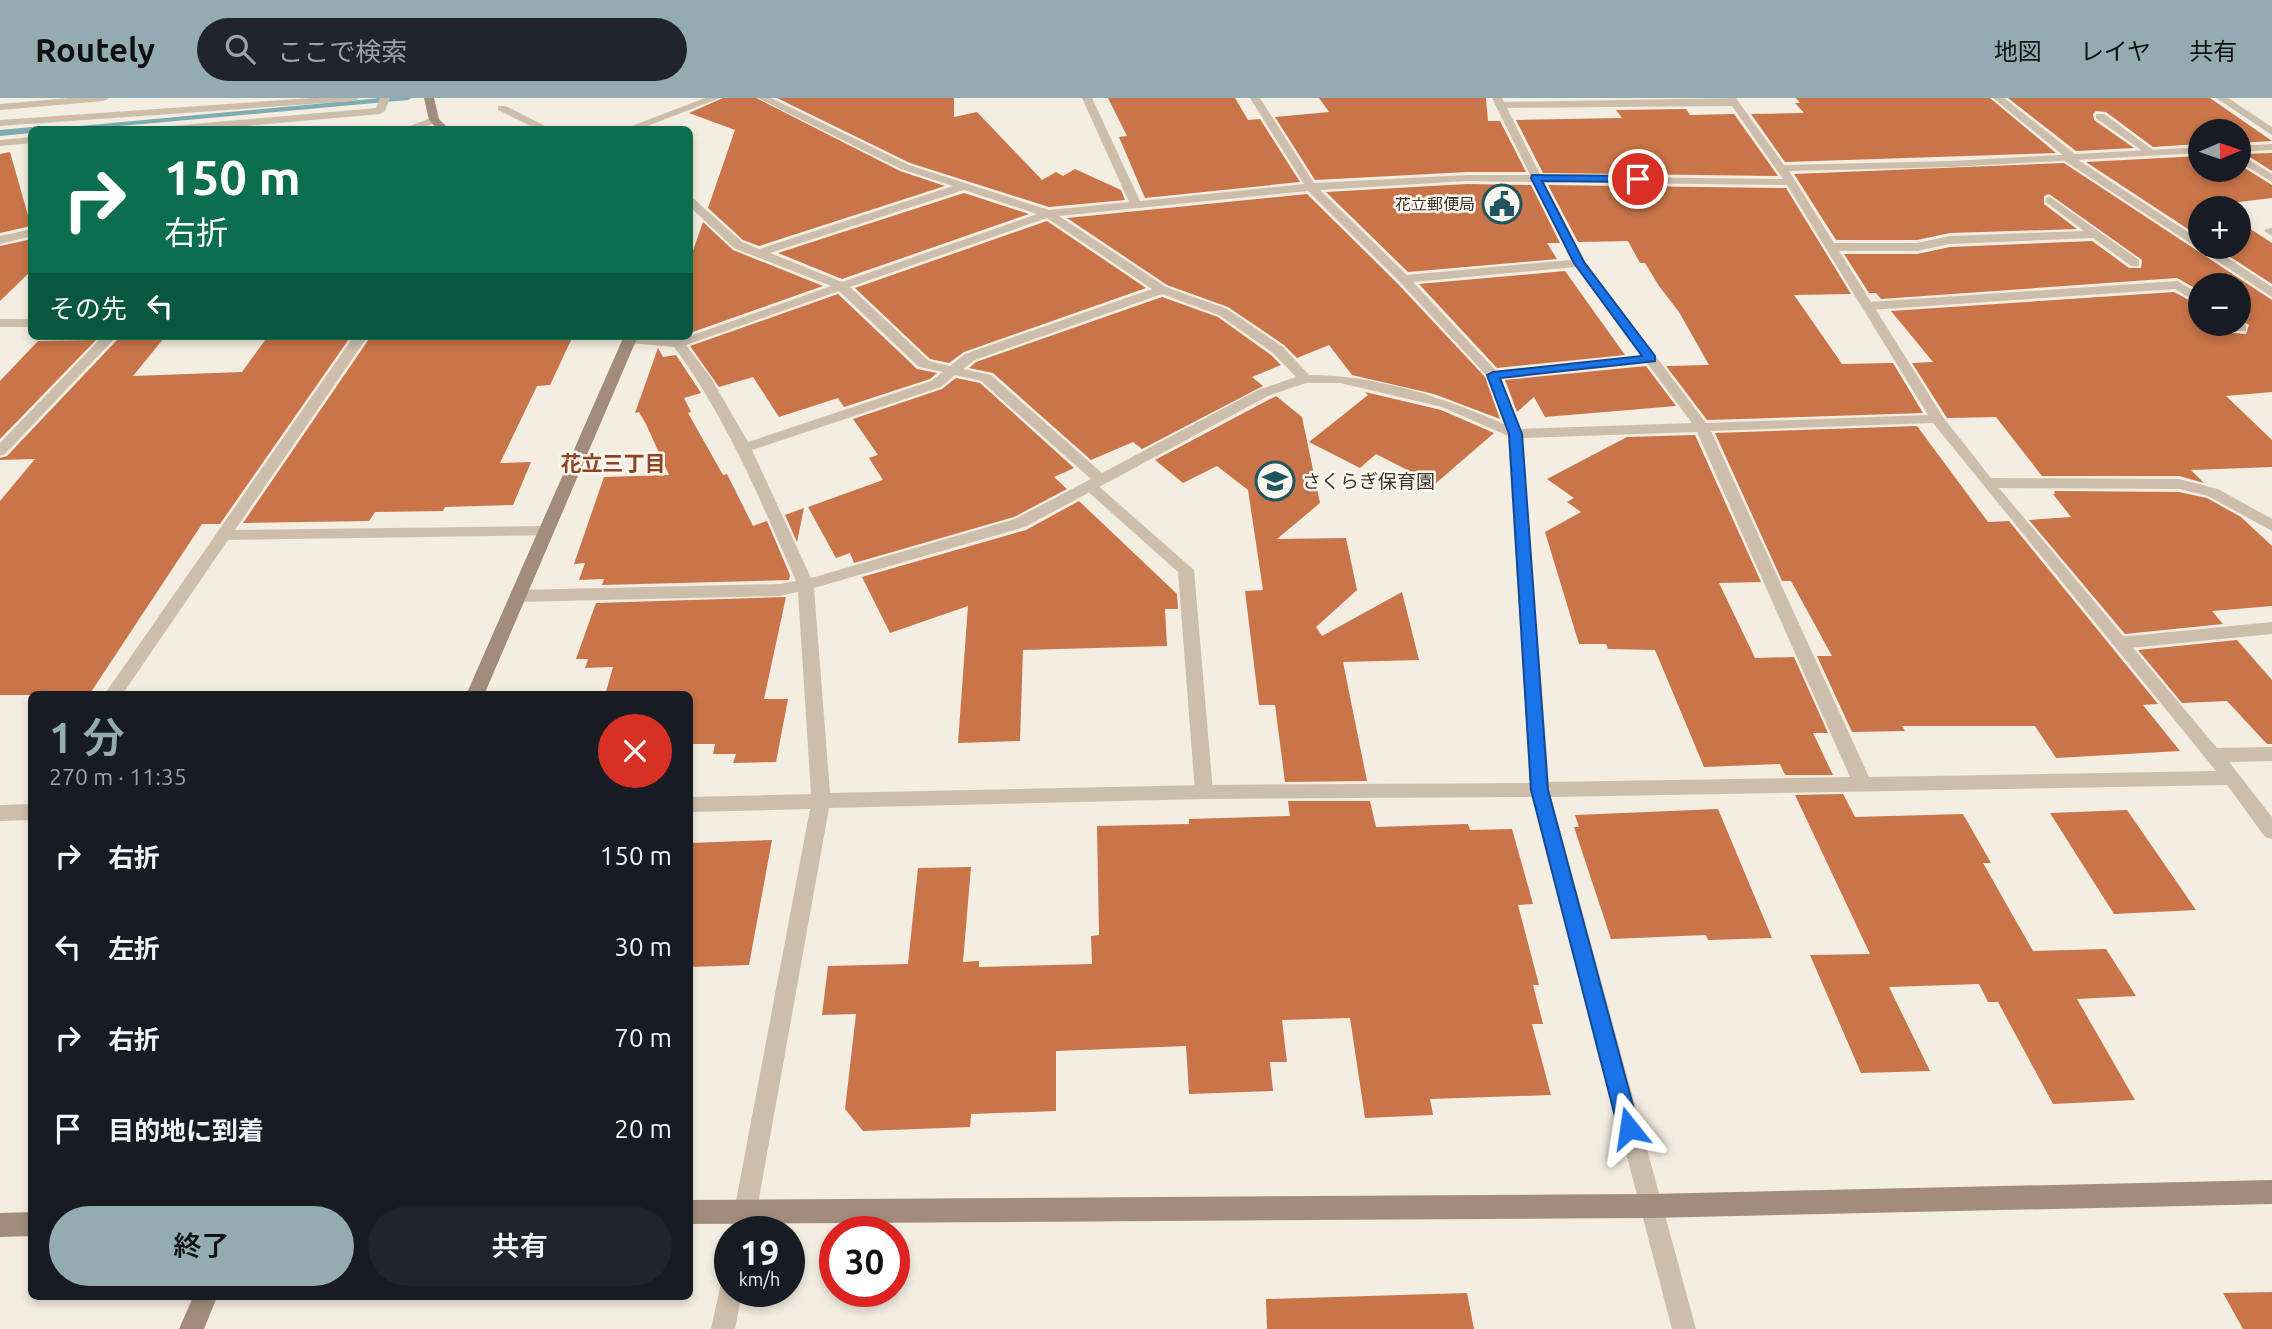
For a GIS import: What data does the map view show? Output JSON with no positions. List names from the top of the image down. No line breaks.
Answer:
{"districts":["花立三丁目"],"places":{"public building":["花立郵便局"],"school or university":["さくらぎ保育園"]},"north":"right","page":{"header":"Routely","search":"ここで検索","nav":["地図","レイヤ","共有"],"map_buttons":["+","−"],"turn":["150 m","右折"],"then":"その先","heading":["1 分","270 m · 11:35"],"list":[{"name":"右折","value":"150 m"},{"name":"左折","value":"30 m"},{"name":"右折","value":"70 m"},{"name":"目的地に到着","value":"20 m"}],"buttons":["終了","共有"],"speed":"19 km/h","limit":"30"}}
